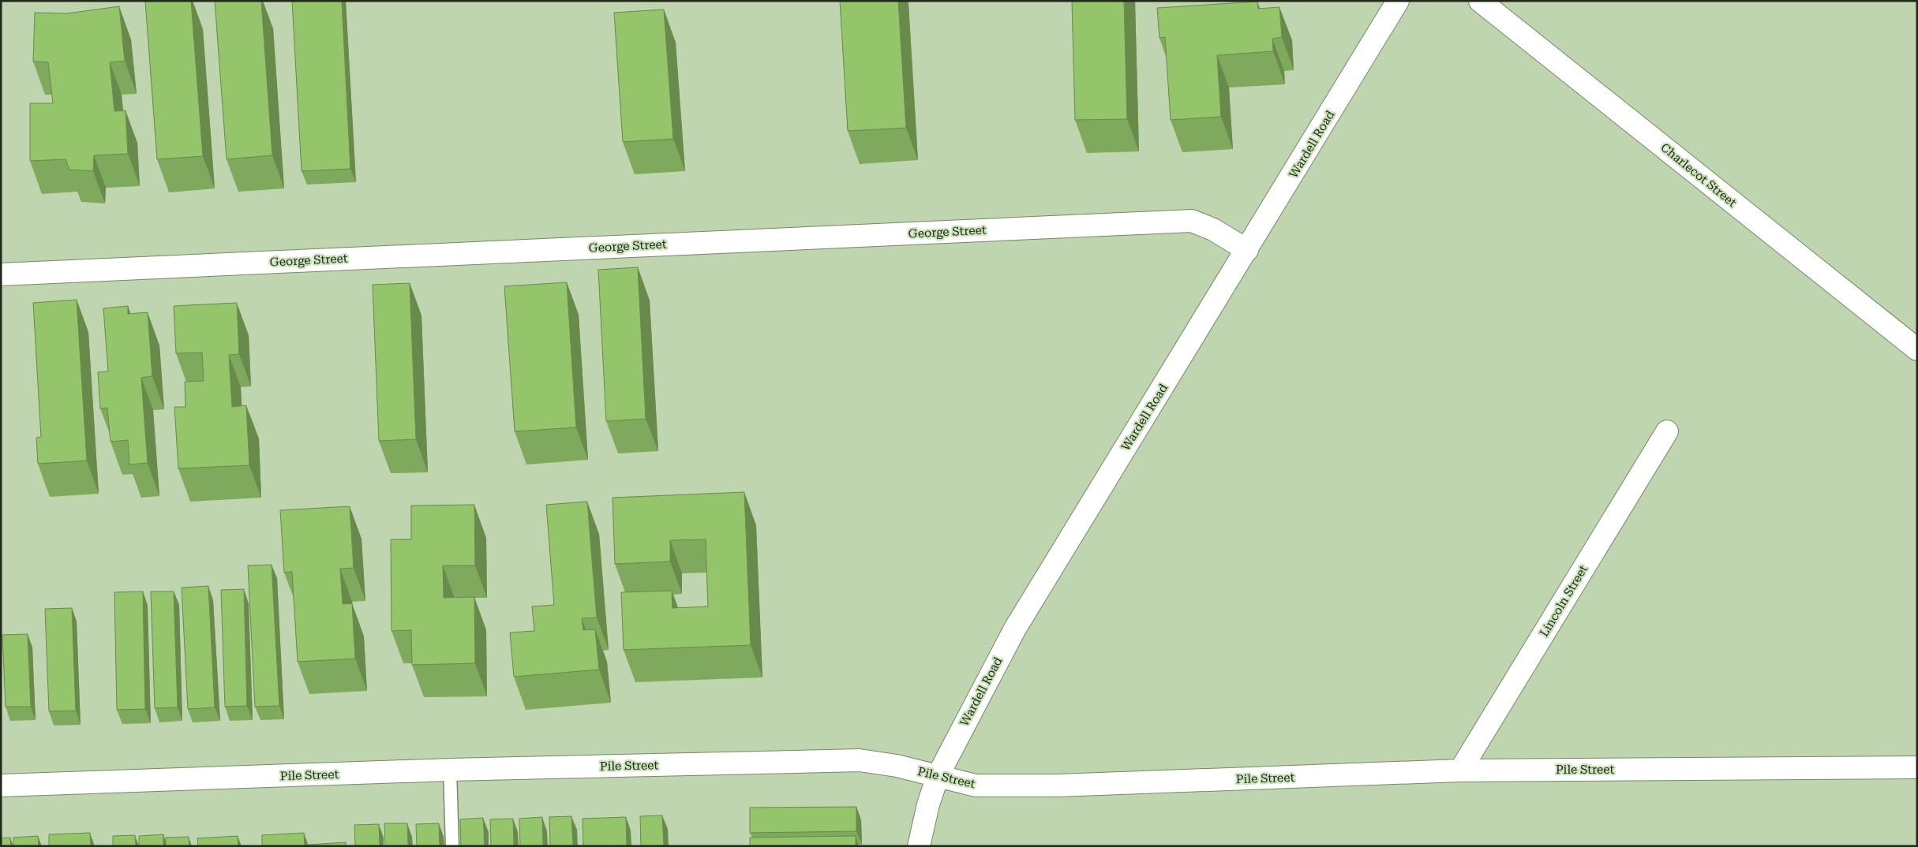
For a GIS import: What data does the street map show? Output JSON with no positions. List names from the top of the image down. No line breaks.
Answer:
{"streets":{"street":["Wardell Road","Charlecot Street","George Street","Lincoln Street","Pile Street"]},"crossings":[["Wardell Road","George Street"],["Wardell Road","Pile Street"],["Lincoln Street","Pile Street"]]}
